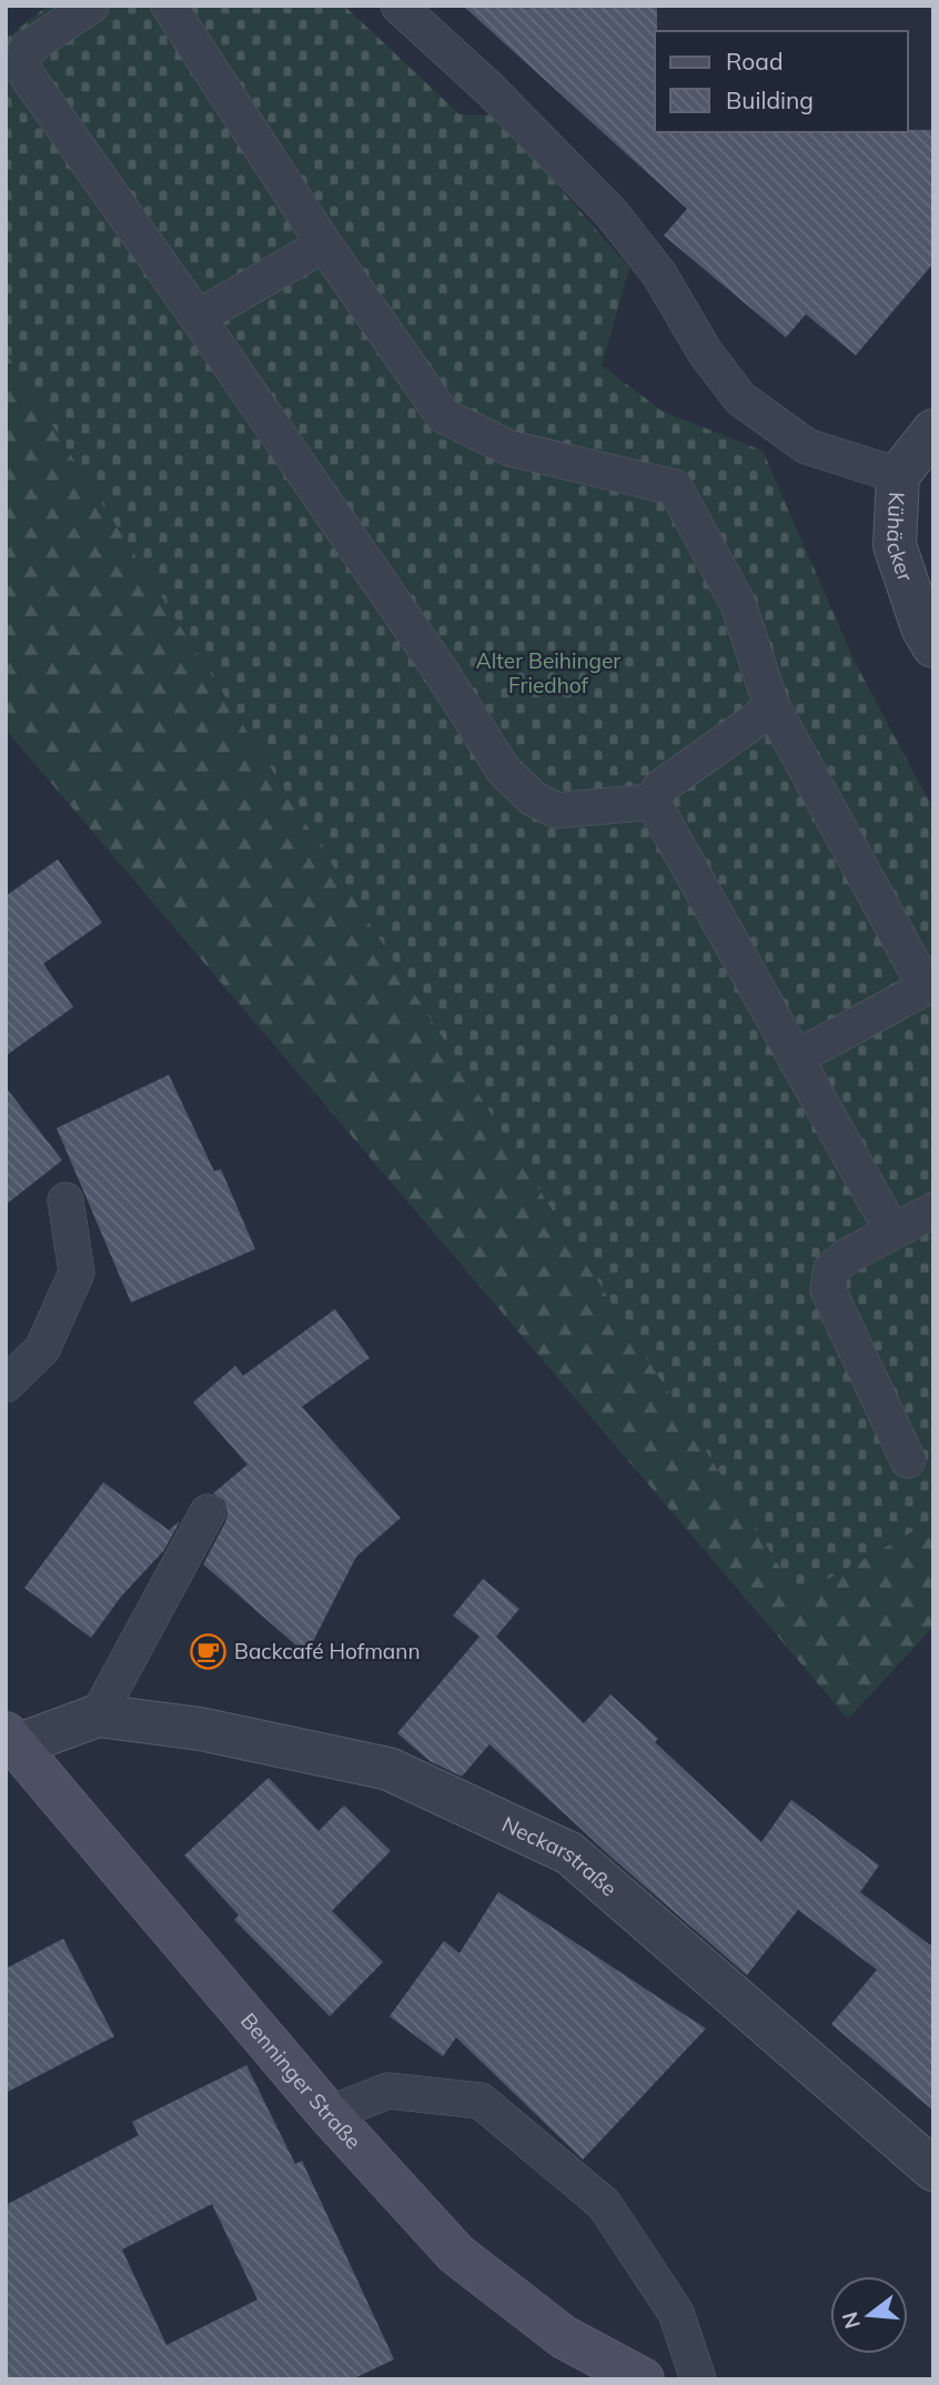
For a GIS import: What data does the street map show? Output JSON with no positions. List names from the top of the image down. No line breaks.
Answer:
{"streets":{"main road":["Benninger Straße"],"street":["Kühäcker","Neckarstraße"]},"crossings":[["Neckarstraße","Benninger Straße"]],"parks":["Alter Beihinger Friedhof"],"places":{"cafe":["Backcafé Hofmann"]},"legend":["Road","Building"],"north":"left"}
